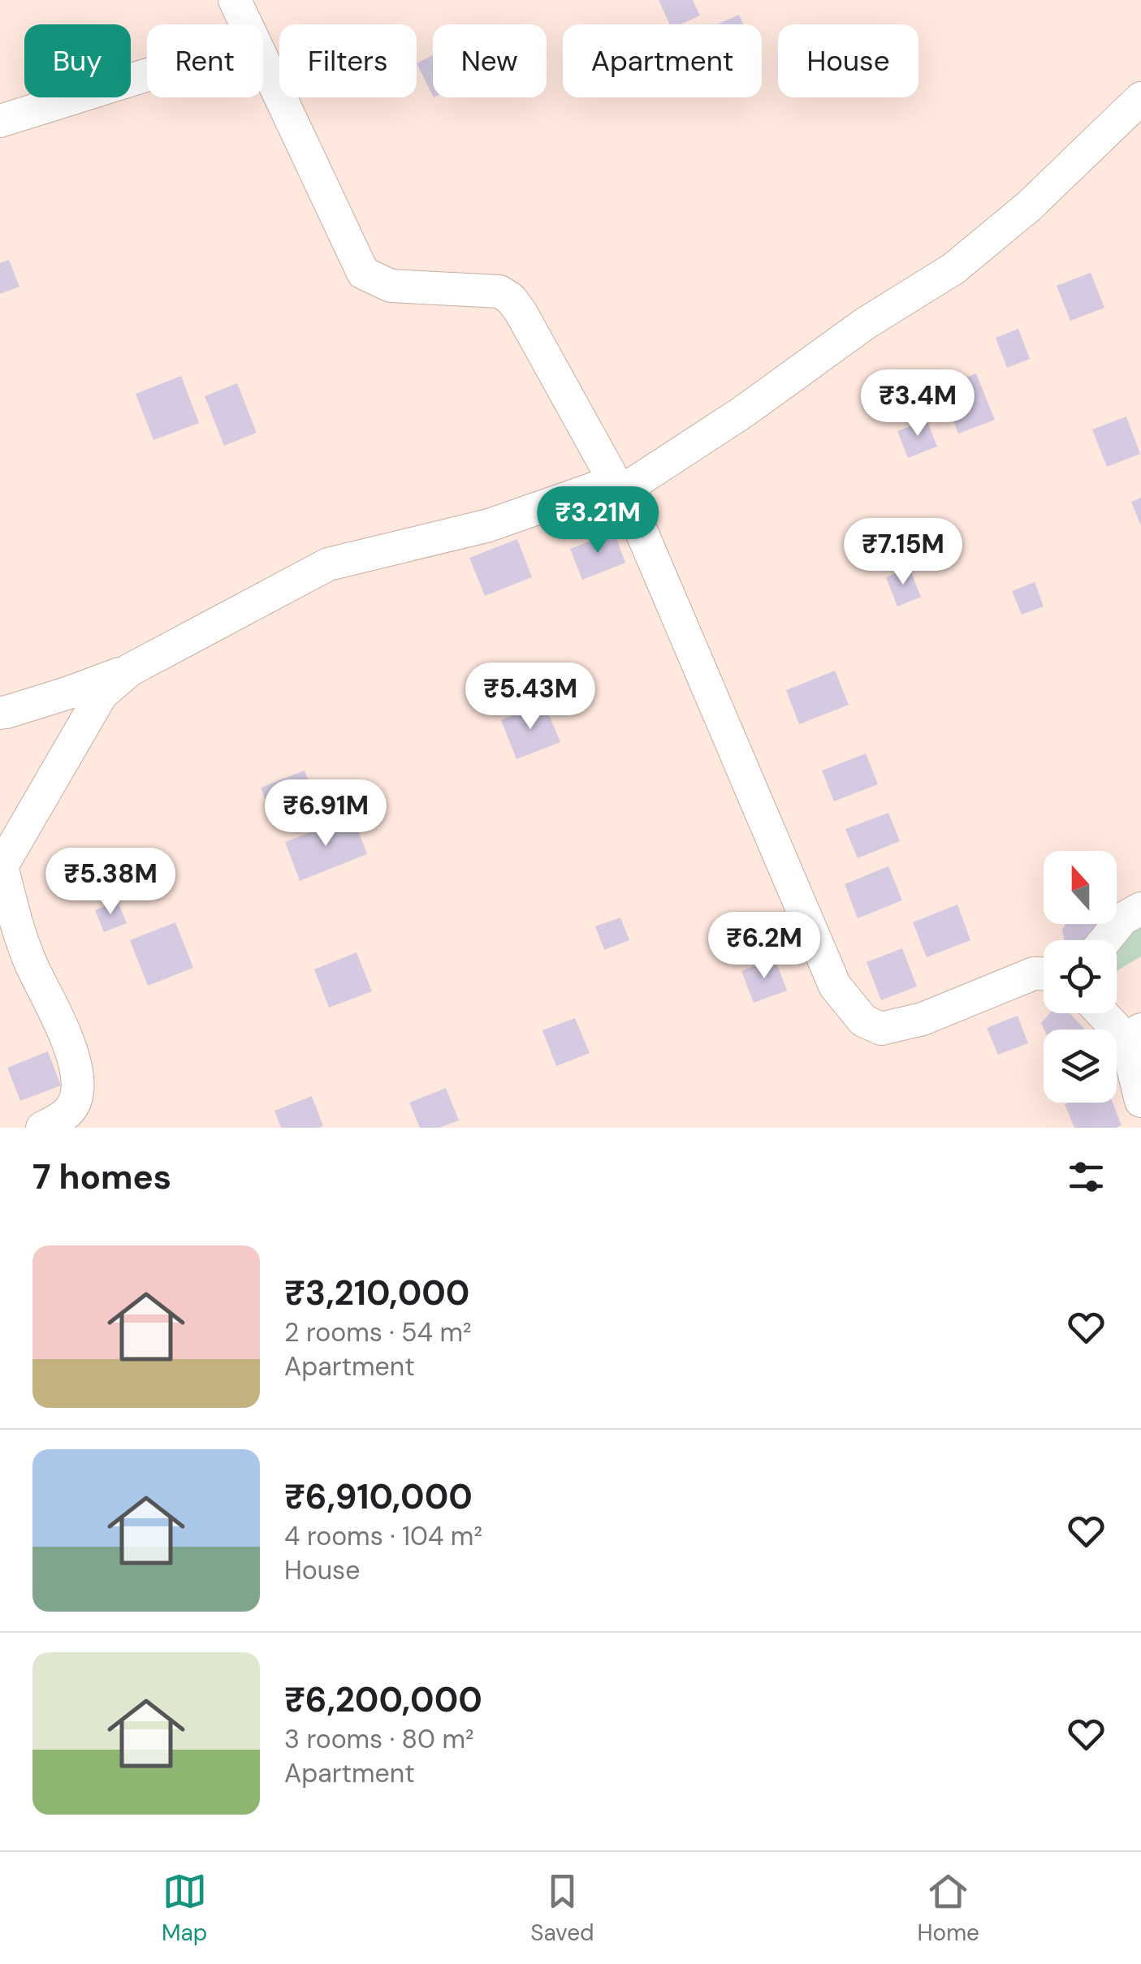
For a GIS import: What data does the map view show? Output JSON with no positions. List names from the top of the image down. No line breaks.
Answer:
{"north":"top","page":{"chip":["Buy","Rent","Filters","New","Apartment","House"],"price":["₹3.4M","₹3.21M","₹7.15M","₹5.43M","₹6.91M","₹5.38M","₹6.2M"],"heading":"7 homes","list":[{"name":"₹3,210,000","note":"2 rooms · 54 m² · Apartment"},{"name":"₹6,910,000","note":"4 rooms · 104 m² · House"},{"name":"₹6,200,000","note":"3 rooms · 80 m² · Apartment"}],"tabs":["Map","Saved","Home"]}}
